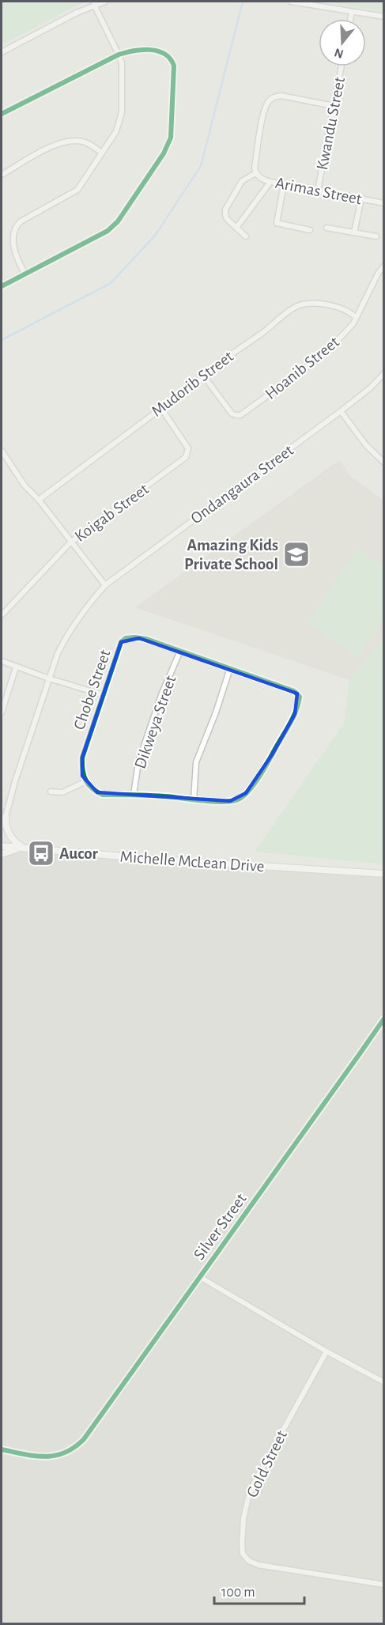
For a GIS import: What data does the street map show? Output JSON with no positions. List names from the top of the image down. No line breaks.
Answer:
{"streets":{"street":["Kwandu Street","Arimas Street","Hoanib Street","Mudorib Street","Ondangaura Street","Koigab Street","Chobe Street","Dikweya Street","Michelle McLean Drive","Silver Street","Gold Street"]},"crossings":[["Kwandu Street","Arimas Street"],["Hoanib Street","Mudorib Street"],["Mudorib Street","Koigab Street"],["Ondangaura Street","Chobe Street"],["Chobe Street","Dikweya Street"]],"places":{"school or university":["Amazing Kids Private School"],"bus stop":["Aucor"]},"scale_bar":"100 m","north":"bottom"}
